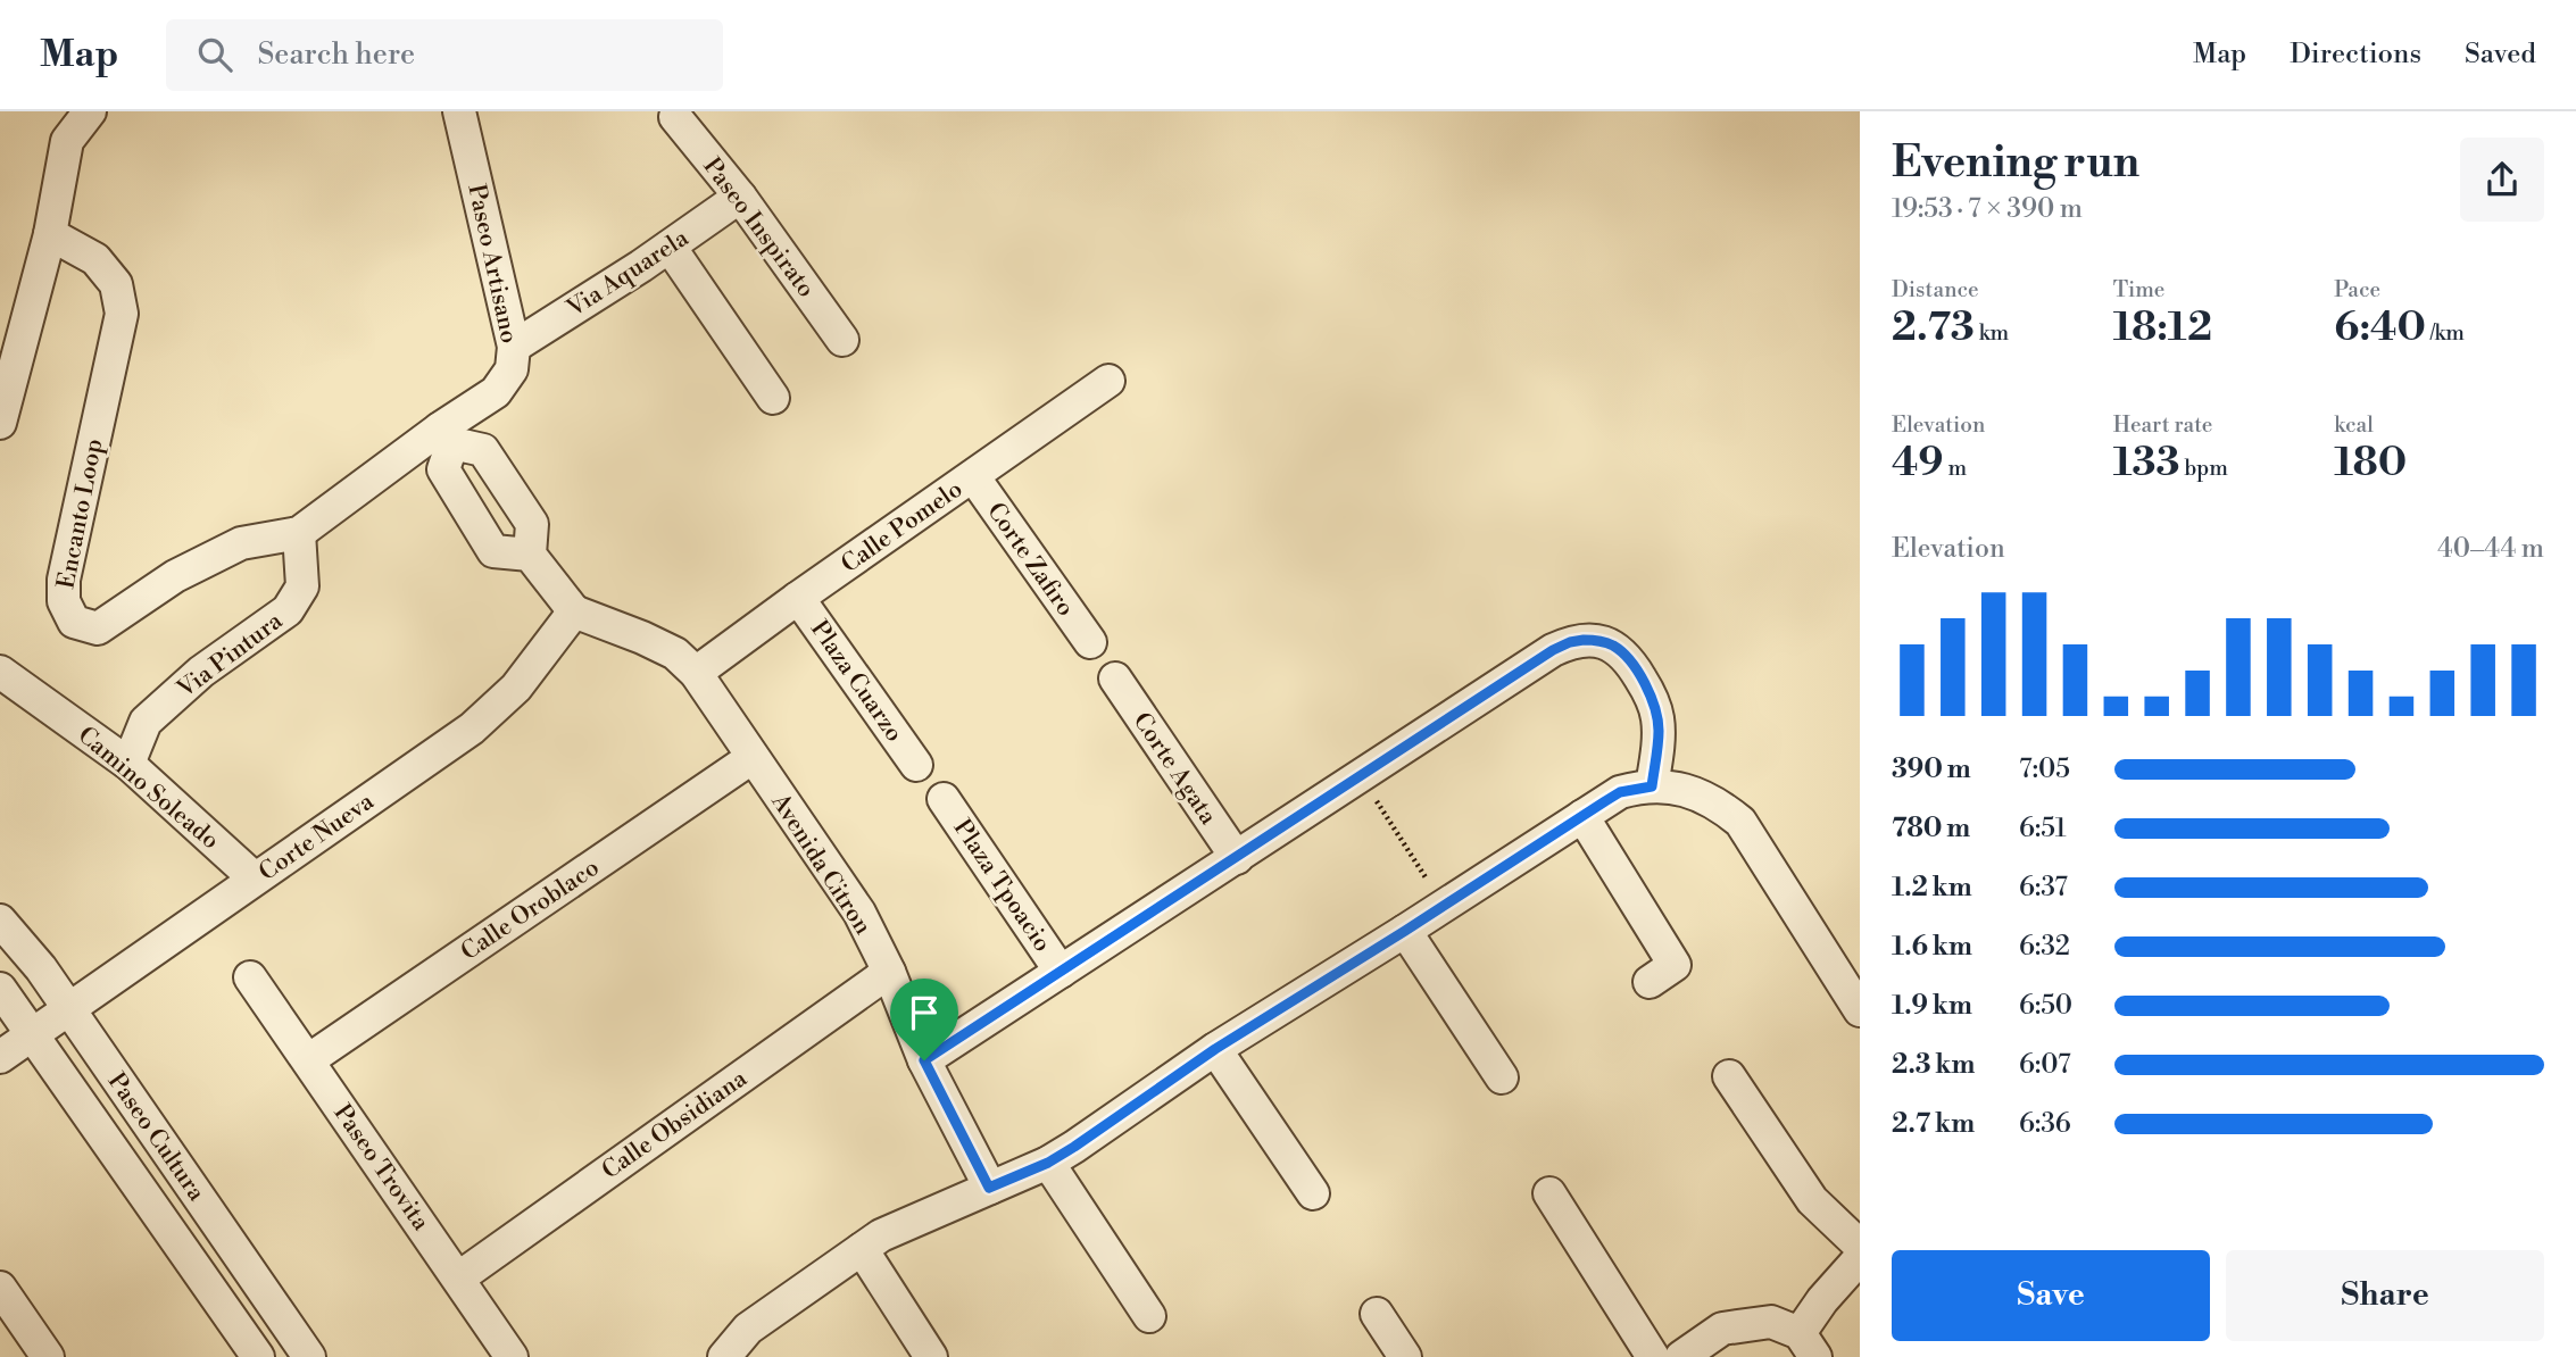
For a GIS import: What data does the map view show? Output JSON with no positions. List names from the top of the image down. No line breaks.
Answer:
{"streets":{"street":["Paseo Inspirato","Paseo Artisano","Via Aquarela","Encanto Loop","Calle Pomelo","Corte Zafiro","Via Pintura","Plaza Cuarzo","Corte Agata","Camino Soleado","Corte Nueva","Avenida Citron","Plaza Tpoacio","Calle Oroblaco","Calle Obsidiana","Paseo Cultura","Paseo Trovita"]},"crossings":[["Paseo Inspirato","Via Aquarela"],["Paseo Artisano","Via Aquarela"],["Paseo Artisano","Encanto Loop"],["Encanto Loop","Via Pintura"],["Calle Pomelo","Corte Zafiro"],["Calle Pomelo","Plaza Cuarzo"],["Calle Pomelo","Avenida Citron"],["Via Pintura","Camino Soleado"],["Camino Soleado","Corte Nueva"],["Corte Nueva","Avenida Citron"],["Corte Nueva","Paseo Cultura"],["Avenida Citron","Calle Oroblaco"],["Avenida Citron","Calle Obsidiana"],["Calle Oroblaco","Paseo Trovita"],["Calle Obsidiana","Paseo Trovita"]],"page":{"header":"Map","search":"Search here","nav":["Map","Directions","Saved"],"heading":["Evening run","19:53 · 7 × 390 m"],"stats":[["Distance","2.73 km"],["Time","18:12"],["Pace","6:40 /km"],["Elevation","49 m"],["Heart rate","133 bpm"],["kcal","180"]],"chart":["Elevation","40–44 m"],"list":[{"name":"390 m","note":"7:05"},{"name":"780 m","note":"6:51"},{"name":"1.2 km","note":"6:37"},{"name":"1.6 km","note":"6:32"},{"name":"1.9 km","note":"6:50"},{"name":"2.3 km","note":"6:07"},{"name":"2.7 km","note":"6:36"}],"buttons":["Save","Share"]}}
